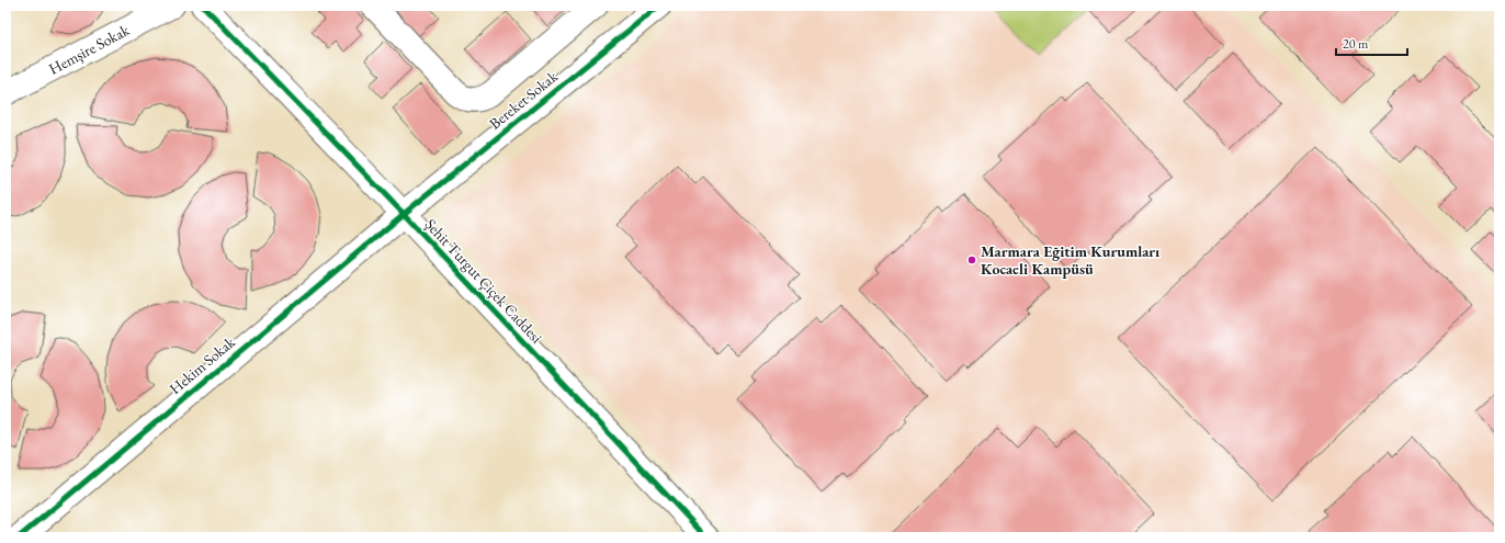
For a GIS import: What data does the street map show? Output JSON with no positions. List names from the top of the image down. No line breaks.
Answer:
{"streets":{"street":["Hemşire Sokak","Bereket Sokak","Şehit Turgut Çiçek Caddesi","Hekim Sokak"]},"crossings":[["Bereket Sokak","Şehit Turgut Çiçek Caddesi"],["Bereket Sokak","Hekim Sokak"],["Şehit Turgut Çiçek Caddesi","Hekim Sokak"]],"places":["Marmara Eğitim Kurumları Kocaeli Kampüsü"],"scale_bar":"20 m"}
